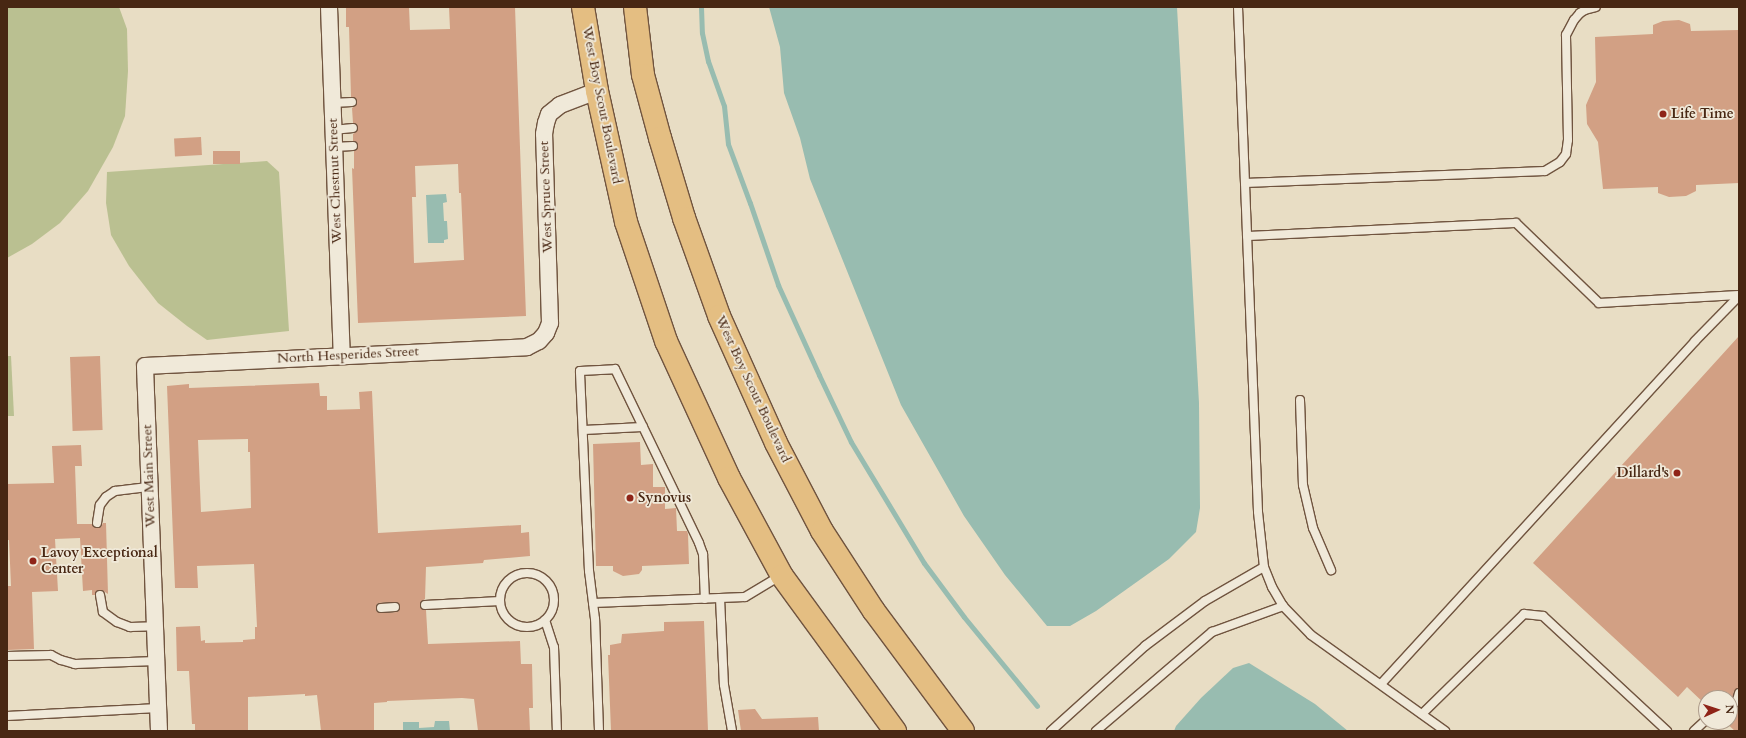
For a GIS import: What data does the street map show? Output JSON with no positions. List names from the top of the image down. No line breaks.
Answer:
{"streets":{"main road":["West Boy Scout Boulevard"],"street":["West Chestnut Street","West Spruce Street","North Hesperides Street","West Main Street"]},"crossings":[["West Boy Scout Boulevard","West Spruce Street"],["West Chestnut Street","North Hesperides Street"],["West Spruce Street","North Hesperides Street"],["North Hesperides Street","West Main Street"]],"places":["Life Time","Dillard's","Synovus","Lavoy Exceptional Center"],"north":"right"}
